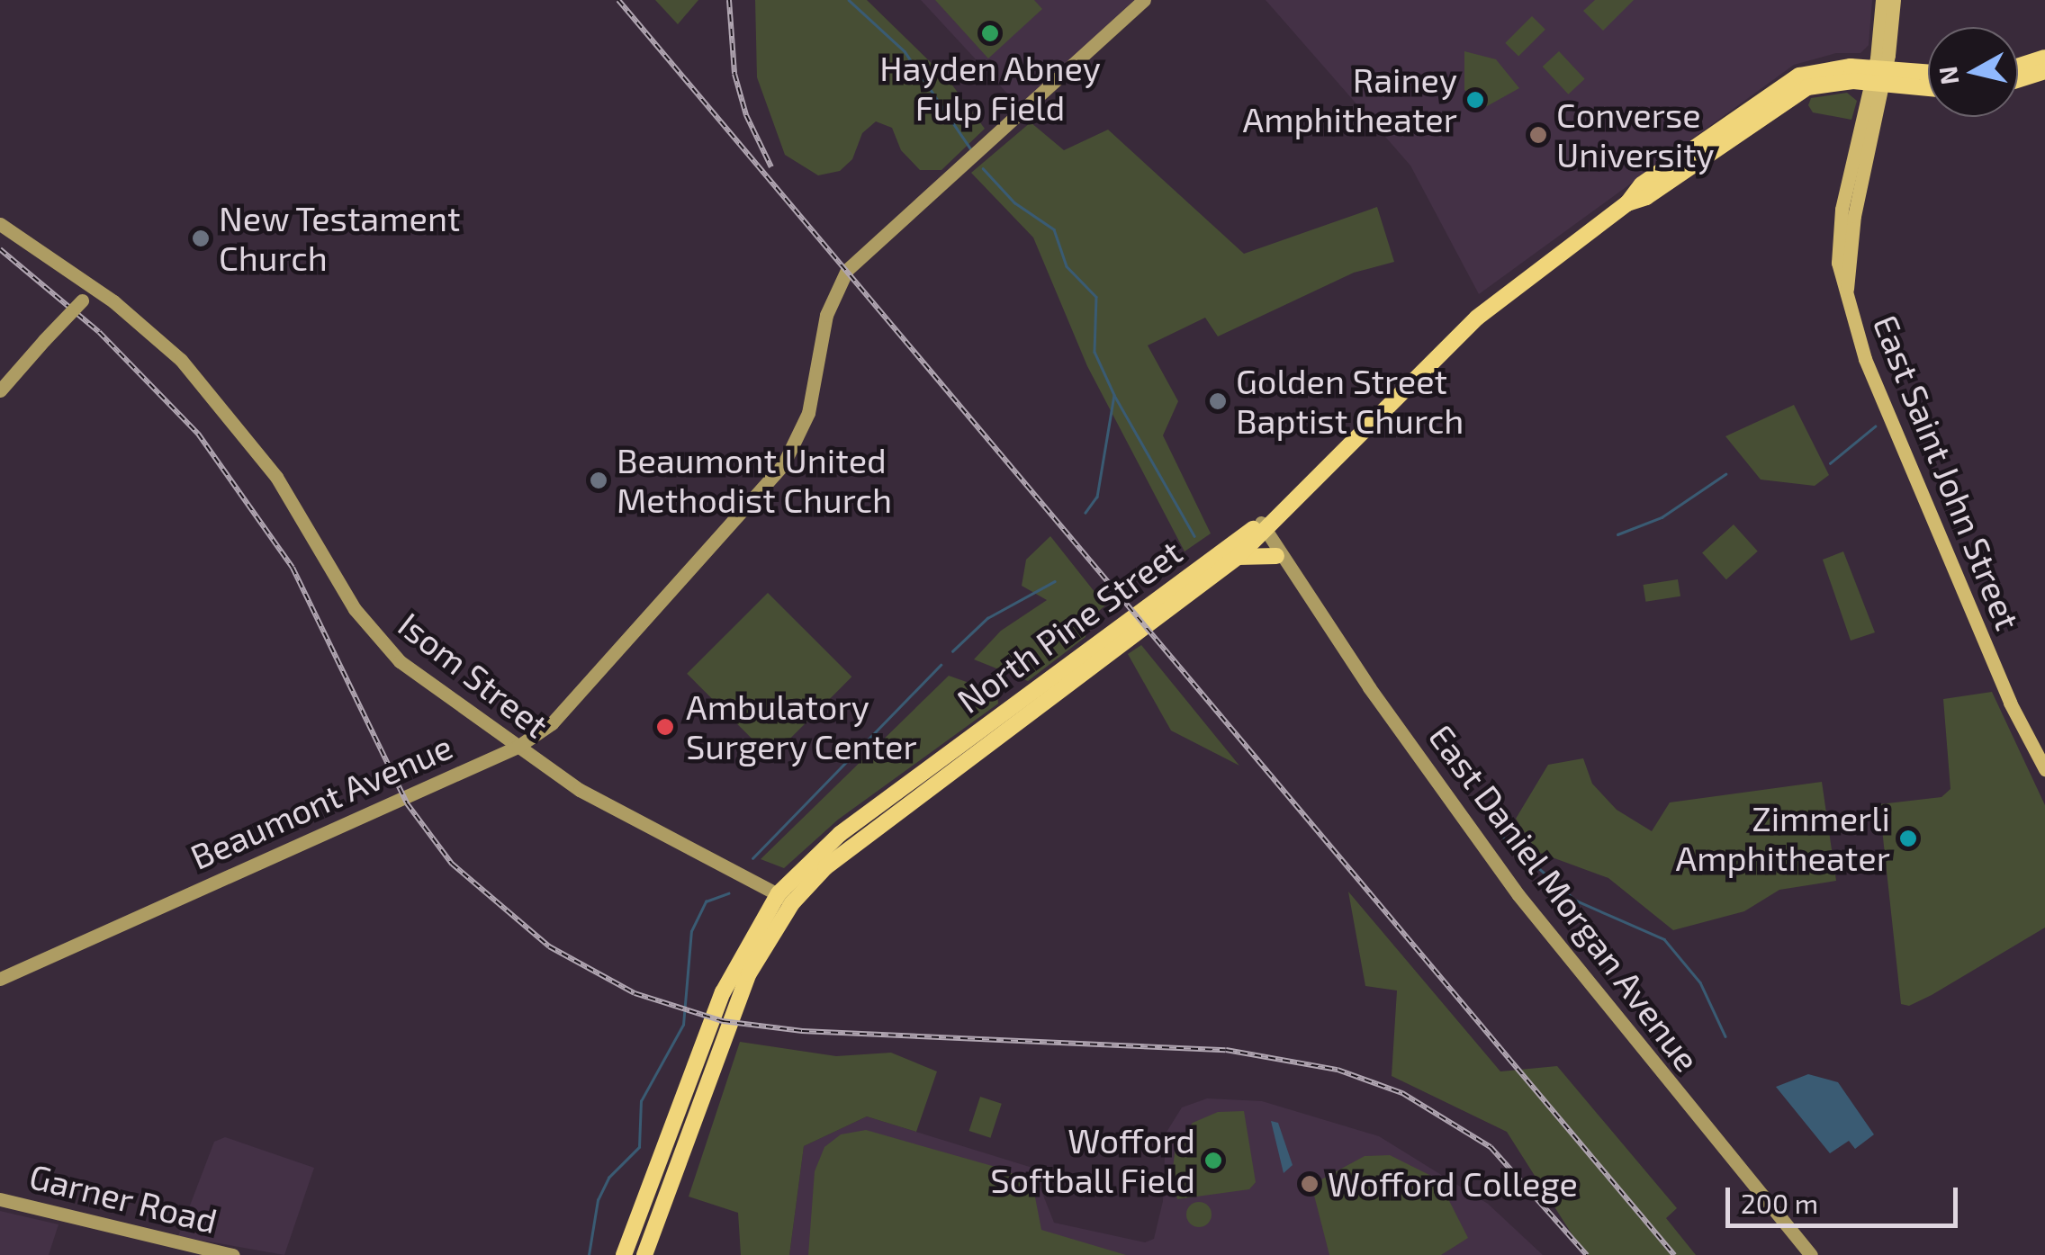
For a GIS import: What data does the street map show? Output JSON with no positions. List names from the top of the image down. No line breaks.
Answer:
{"streets":{"highway":["North Pine Street"],"main road":["East Saint John Street"],"street":["Isom Street","Beaumont Avenue","East Daniel Morgan Avenue","Garner Road"]},"crossings":[["East Saint John Street","North Pine Street"],["North Pine Street","Isom Street"],["North Pine Street","East Daniel Morgan Avenue"],["Isom Street","Beaumont Avenue"]],"places":["Hayden Abney Fulp Field","Rainey Amphitheater","Converse University","New Testament Church","Golden Street Baptist Church","Beaumont United Methodist Church","Ambulatory Surgery Center","Zimmerli Amphitheater","Wofford Softball Field","Wofford College"],"scale_bar":"200 m","north":"left"}
